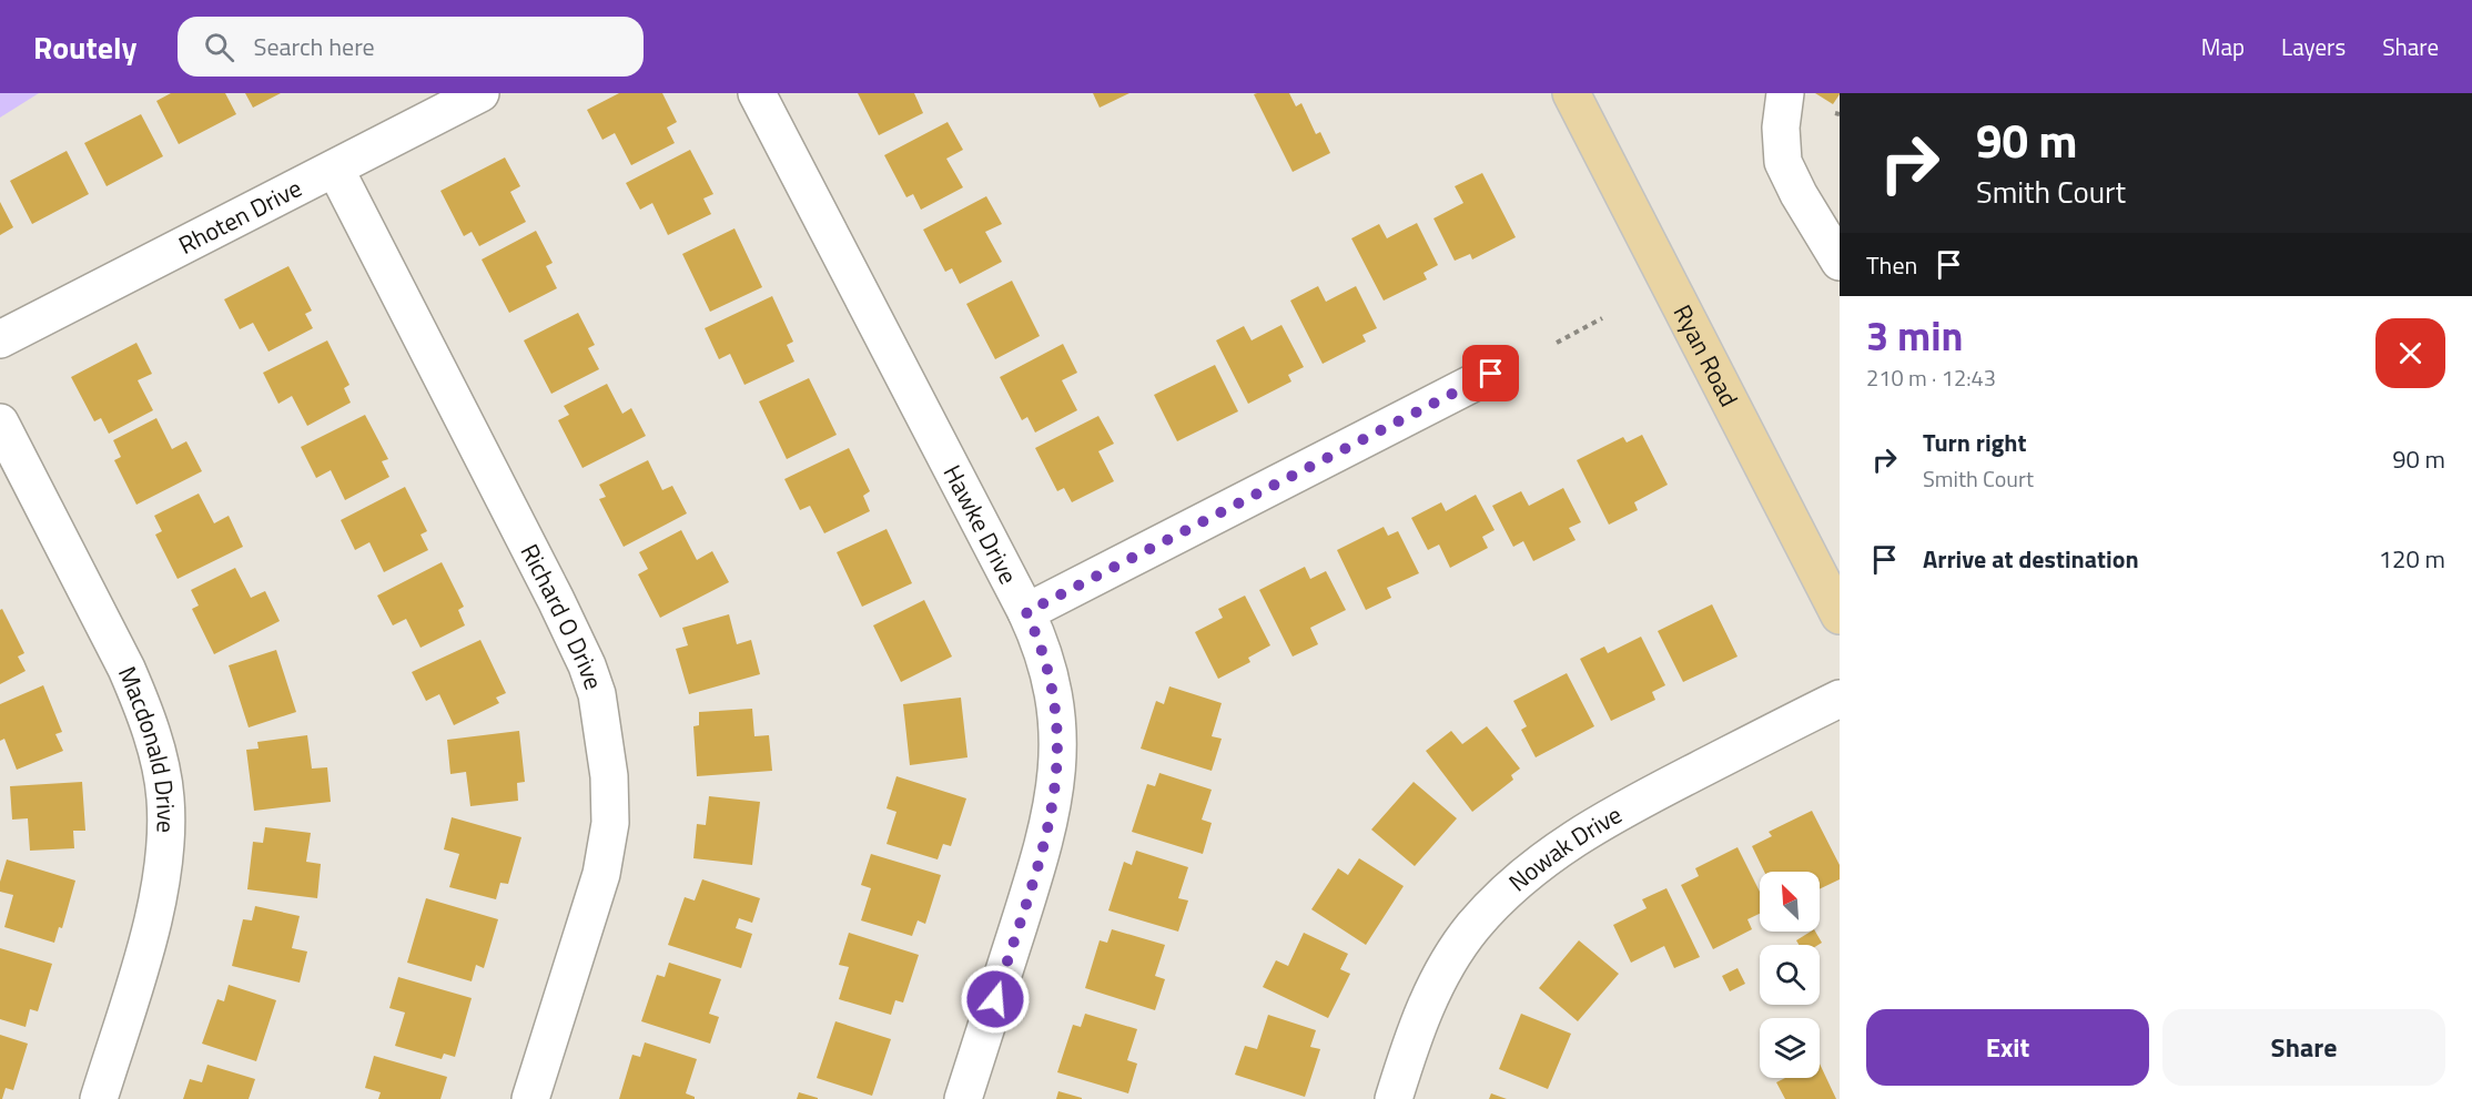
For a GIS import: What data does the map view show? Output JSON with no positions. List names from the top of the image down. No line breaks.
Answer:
{"streets":{"main road":["Ryan Road"],"street":["Rhoten Drive","Hawke Drive","Richard O Drive","Macdonald Drive","Nowak Drive"]},"crossings":[["Rhoten Drive","Richard O Drive"]],"north":"top left","page":{"header":"Routely","search":"Search here","nav":["Map","Layers","Share"],"turn":["90 m","Smith Court"],"then":"Then","heading":["3 min","210 m · 12:43"],"list":[{"name":"Turn right","note":"Smith Court","value":"90 m"},{"name":"Arrive at destination","value":"120 m"}],"buttons":["Exit","Share"]}}
